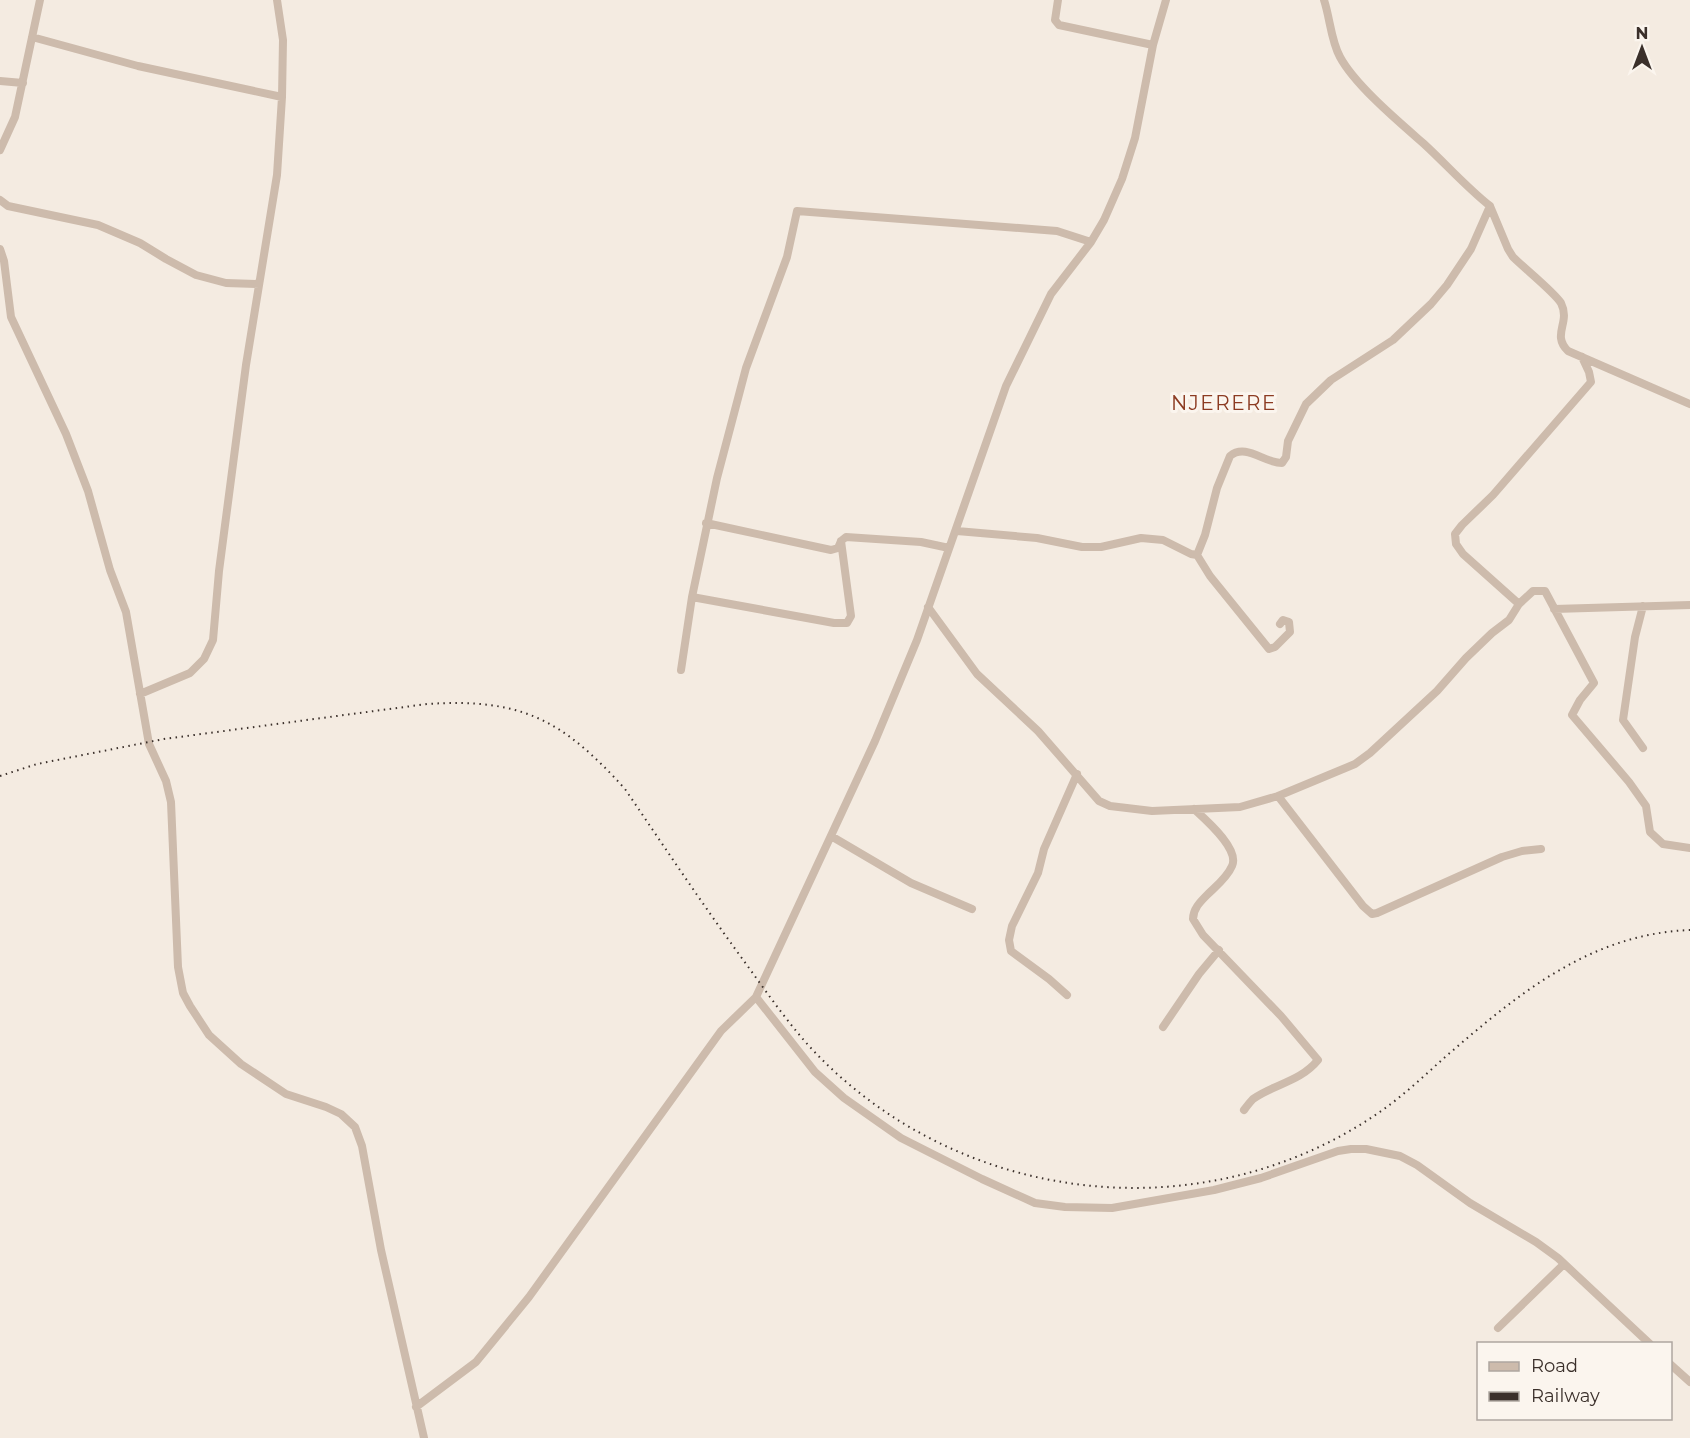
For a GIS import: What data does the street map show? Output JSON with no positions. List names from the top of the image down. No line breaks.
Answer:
{"districts":["NJERERE"],"legend":["Road","Railway"],"north":"top"}
